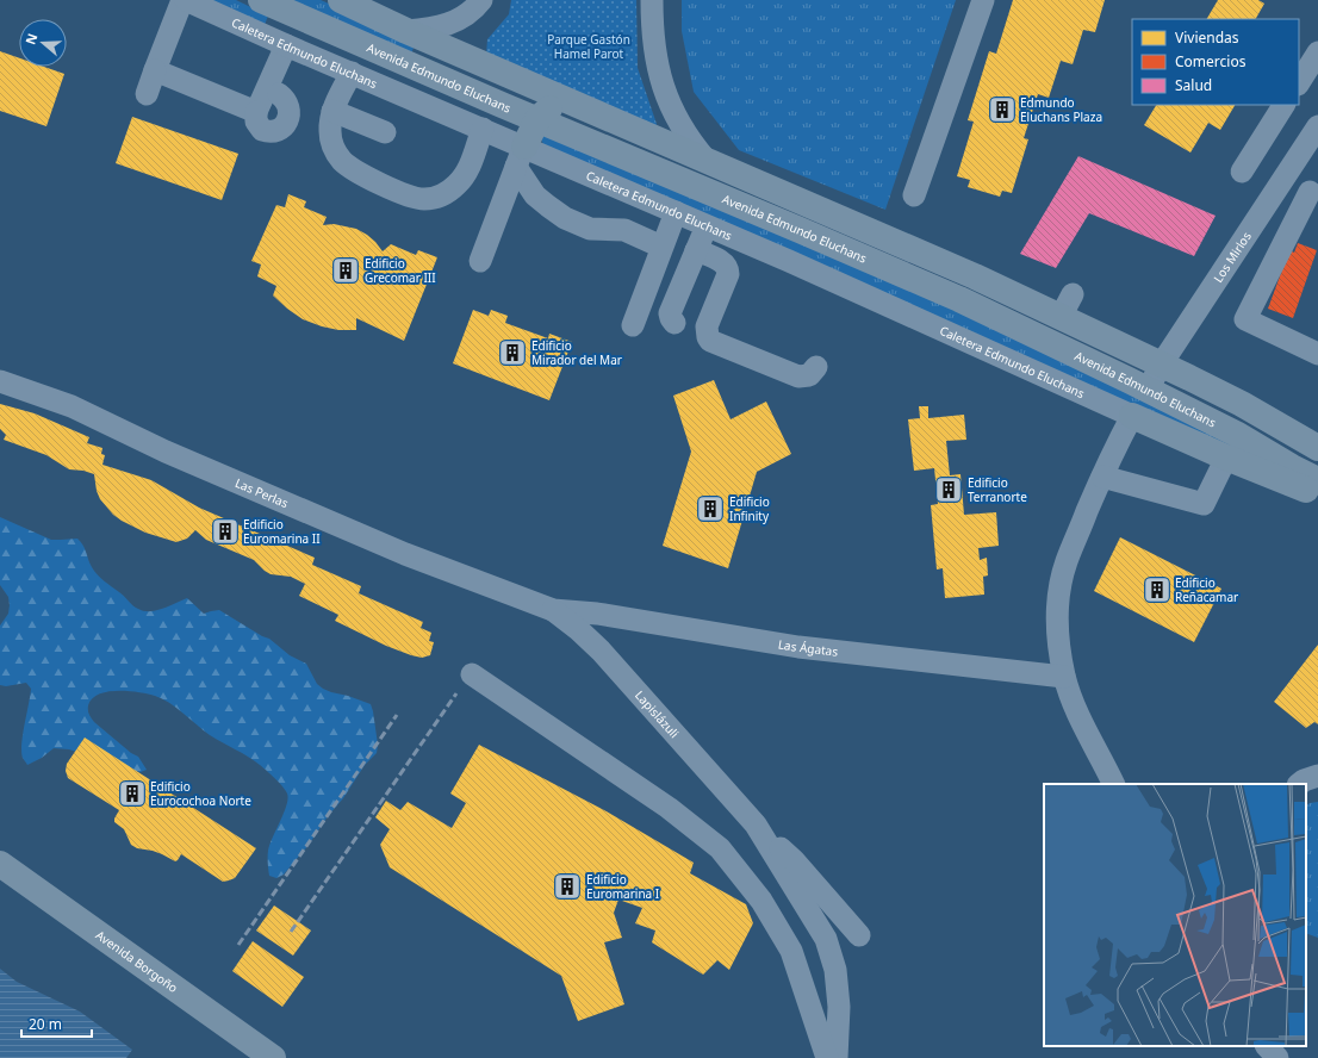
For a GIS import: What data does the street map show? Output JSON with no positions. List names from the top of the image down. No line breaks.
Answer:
{"streets":{"main road":["Avenida Edmundo Eluchans","Avenida Borgoño"],"street":["Caletera Edmundo Eluchans","Los Mirlos","Las Perlas","Las Ágatas","Lapislázuli"]},"crossings":[["Avenida Edmundo Eluchans","Los Mirlos"],["Las Perlas","Las Ágatas"],["Las Perlas","Lapislázuli"],["Las Ágatas","Lapislázuli"]],"parks":["Parque Gastón Hamel Parot"],"places":{"building":["Edmundo Eluchans Plaza","Edificio Grecomar III","Edificio Mirador del Mar","Edificio Terranorte","Edificio Infinity","Edificio Euromarina II","Edificio Reñacamar","Edificio Eurocochoa Norte","Edificio Euromarina I"]},"legend":["Viviendas","Comercios","Salud"],"scale_bar":"20 m","north":"left"}
